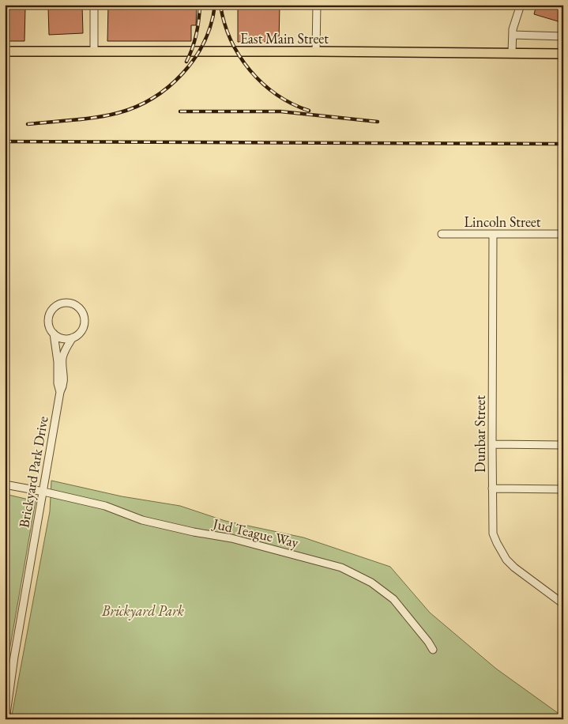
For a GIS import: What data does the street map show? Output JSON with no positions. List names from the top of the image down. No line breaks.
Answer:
{"streets":{"main road":["East Main Street"],"street":["Lincoln Street","Dunbar Street","Brickyard Park Drive","Jud Teague Way"]},"crossings":[["Lincoln Street","Dunbar Street"],["Brickyard Park Drive","Jud Teague Way"]],"parks":["Brickyard Park"]}
